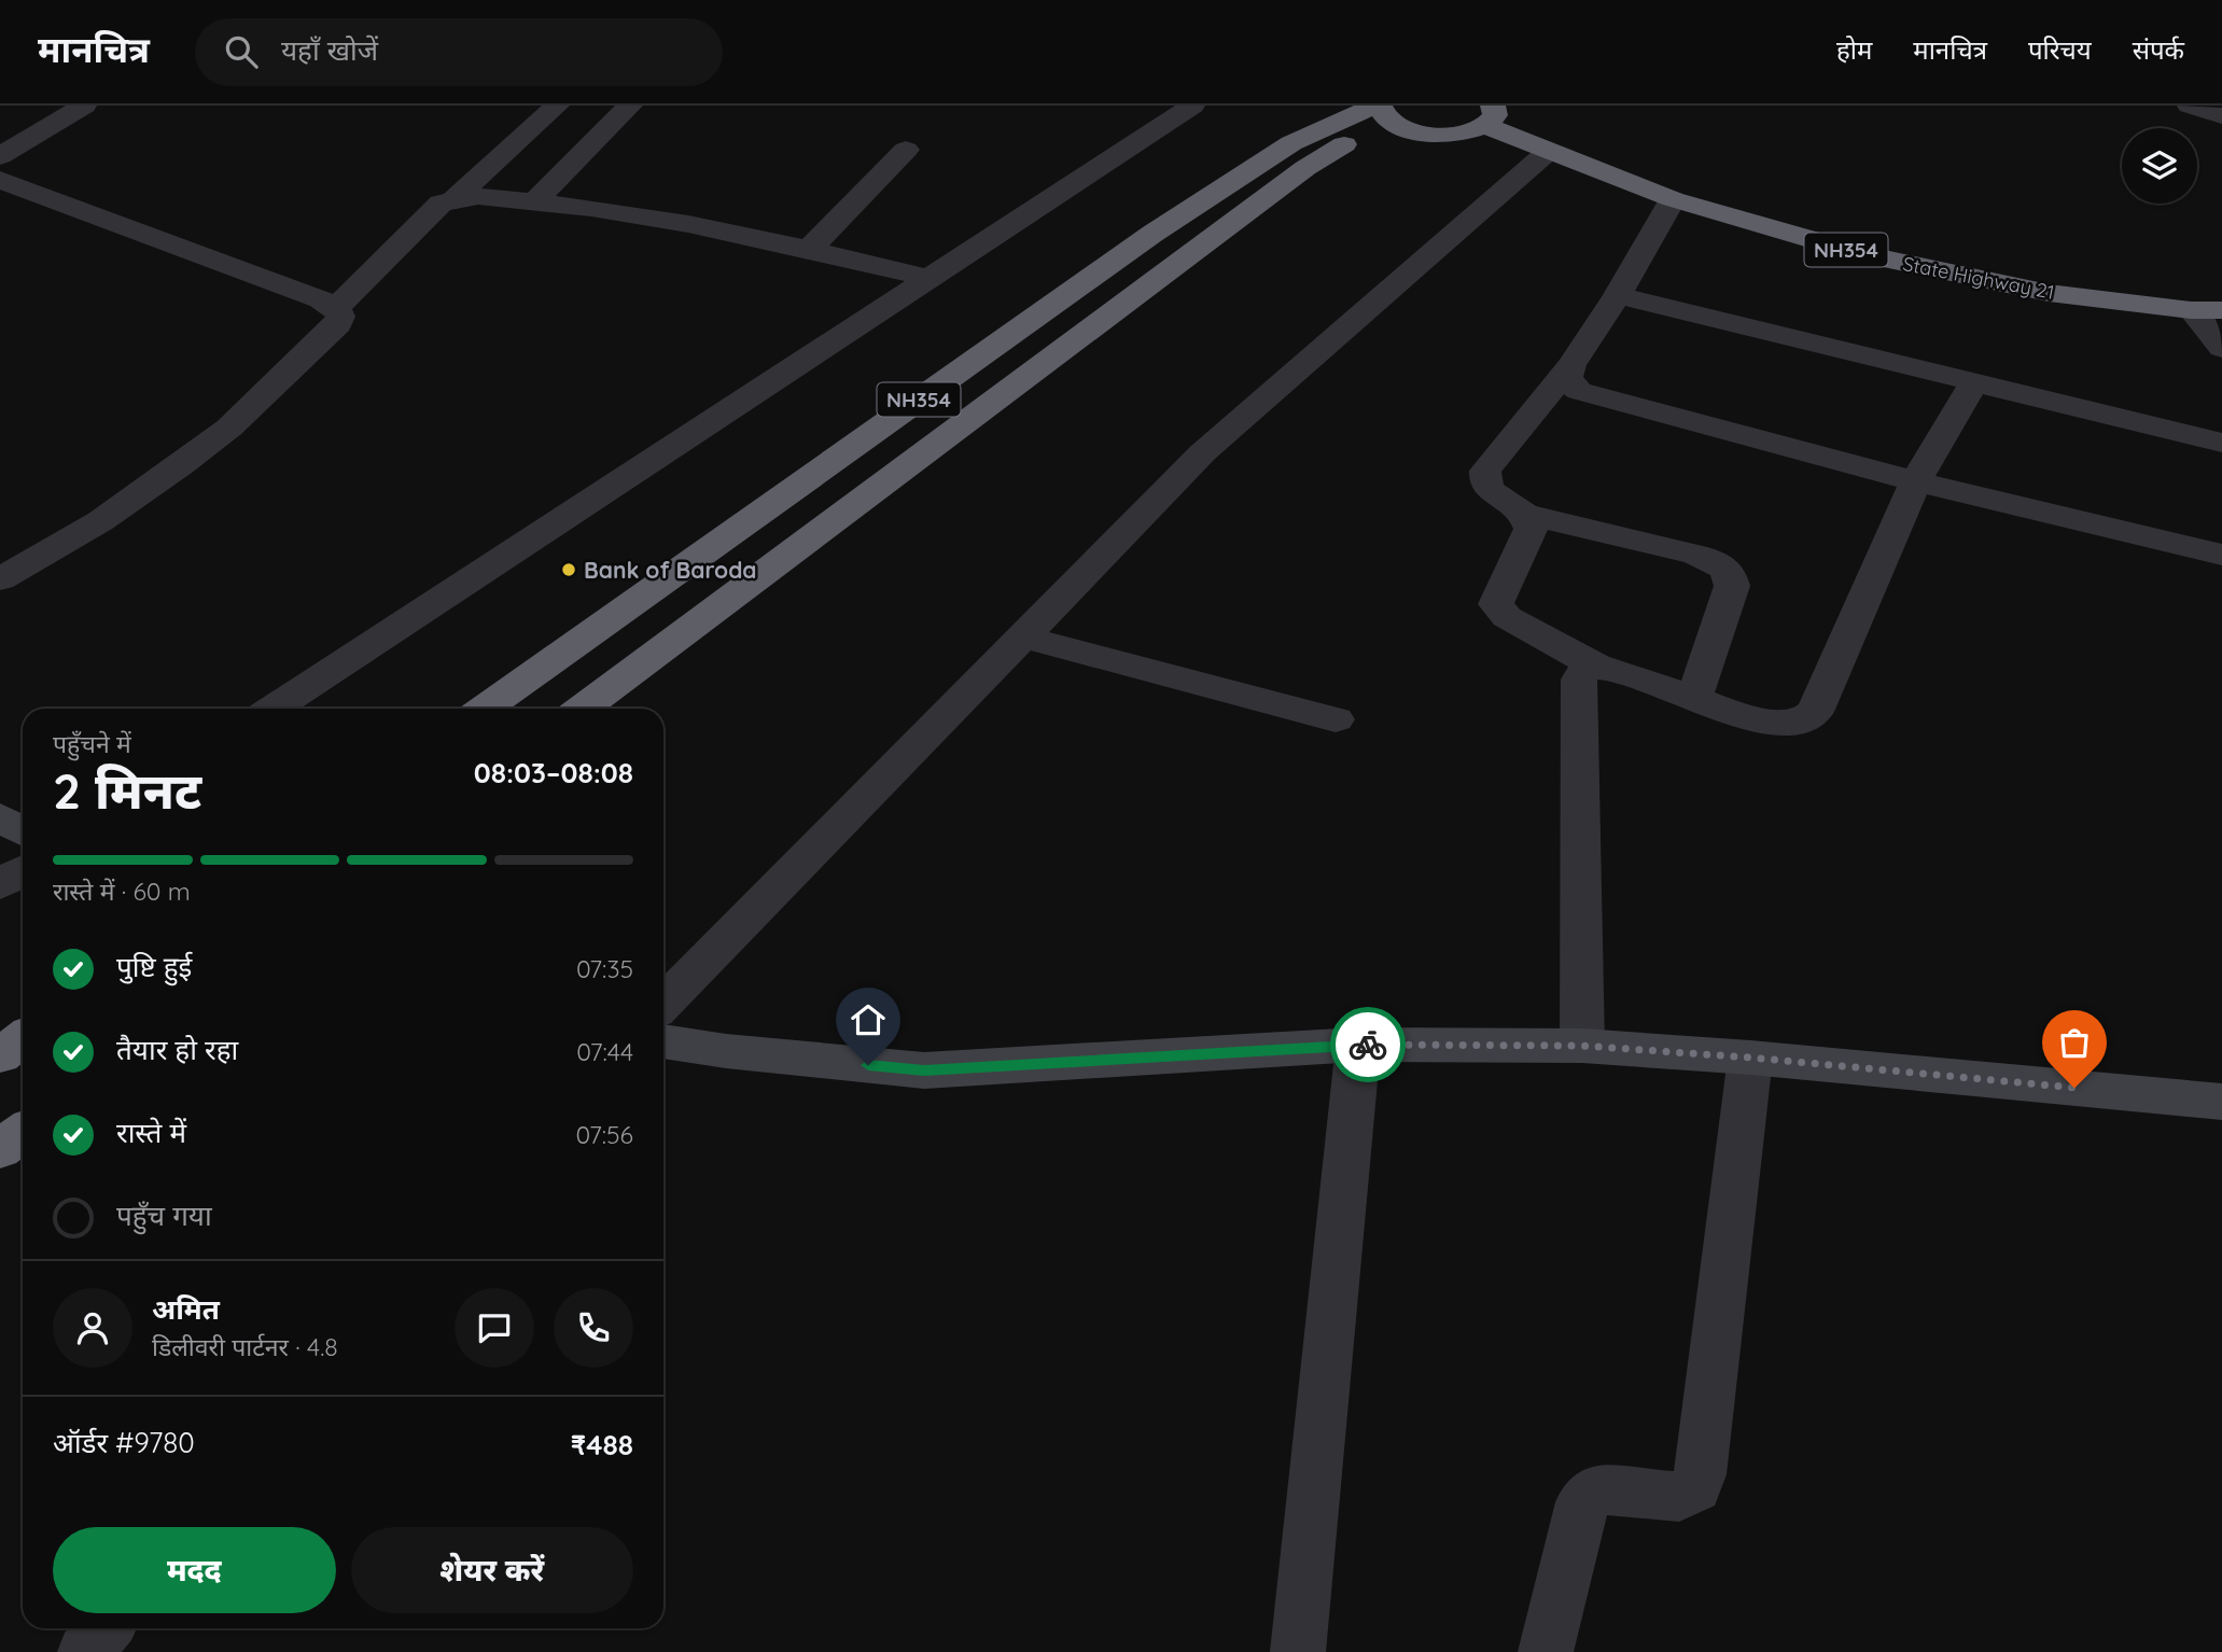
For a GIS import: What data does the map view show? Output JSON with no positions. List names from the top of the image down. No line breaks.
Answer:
{"streets":{"highway":["NH354","State Highway 21"]},"crossings":[["NH354","State Highway 21"]],"places":["Bank of Baroda"],"page":{"header":"मानचित्र","search":"यहाँ खोजें","nav":["होम","मानचित्र","परिचय","संपर्क"],"heading":["2 मिनट","पहुँचने में","08:03–08:08"],"panel":["अमित","डिलीवरी पार्टनर · 4.8","ऑर्डर #9780","₹488"],"bar":"रास्ते में · 60 m","list":[["पुष्टि हुई","07:35"],["तैयार हो रहा","07:44"],["रास्ते में","07:56"],"पहुँच गया"],"buttons":["मदद","शेयर करें"]}}
